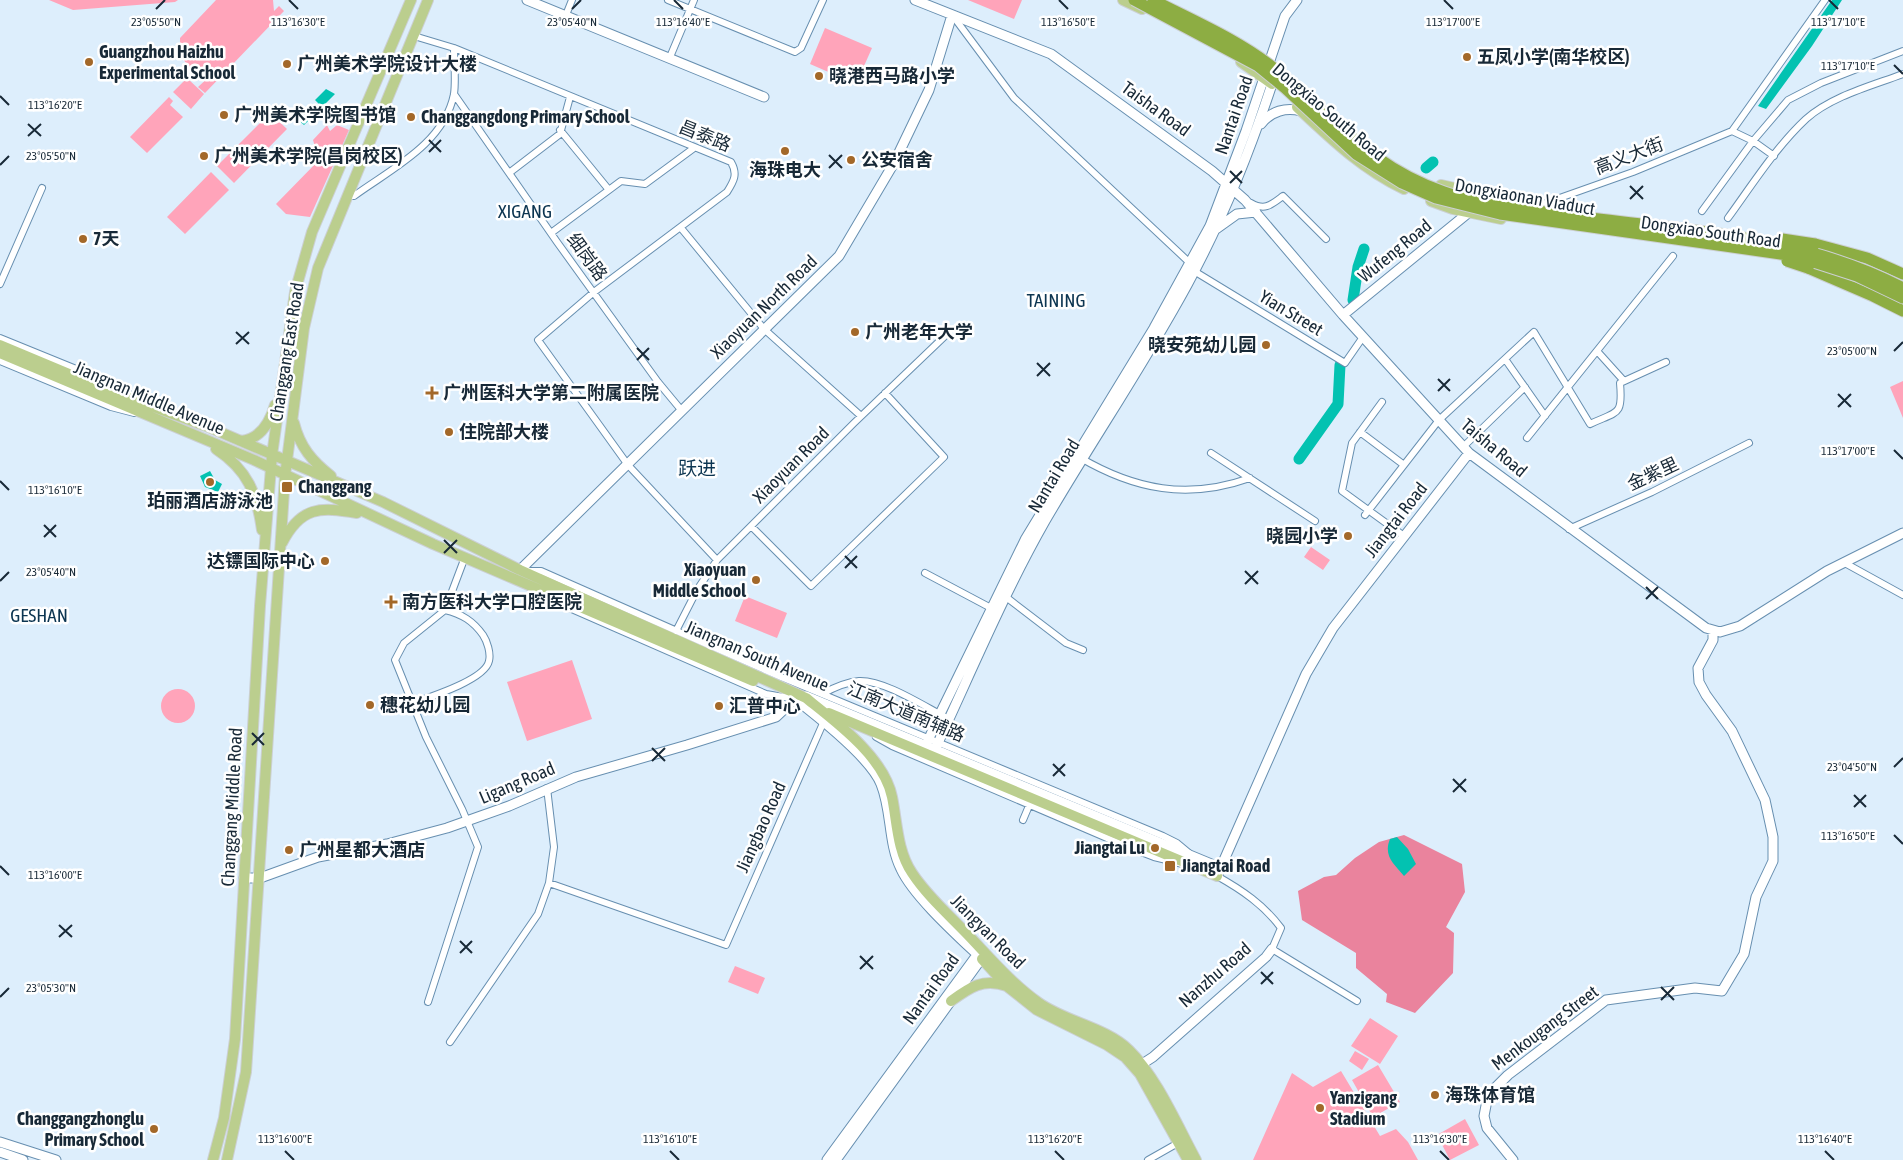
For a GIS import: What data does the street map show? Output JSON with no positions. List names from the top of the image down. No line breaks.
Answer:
{"streets":{"highway":["Dongxiaonan Viaduct"],"main road":["Dongxiao South Road","Changgang East Road","Jiangnan Middle Avenue","Jiangnan South Avenue","Changgang Middle Road","Jiangyan Road"],"street":["Taisha Road","Nantai Road","昌泰路","高义大街","Wufeng Road","细岗路","Xiaoyuan North Road","Yian Street","Xiaoyuan Road","金紫里","Jiangtai Road","江南大道南辅路","Ligang Road","Jiangbao Road","Nanzhu Road","Menkougang Street"]},"crossings":[["Taisha Road","Nantai Road"],["Taisha Road","Wufeng Road"],["Taisha Road","Xiaoyuan North Road"],["Taisha Road","Yian Street"],["Taisha Road","金紫里"],["Taisha Road","Jiangtai Road"],["Taisha Road","Menkougang Street"],["Dongxiao South Road","Nantai Road"],["Dongxiao South Road","高义大街"],["Dongxiao South Road","Wufeng Road"],["Nantai Road","Yian Street"],["Nantai Road","Jiangnan South Avenue"],["Nantai Road","江南大道南辅路"],["Nantai Road","Jiangyan Road"],["昌泰路","细岗路"],["昌泰路","Xiaoyuan North Road"],["昌泰路","Changgang East Road"],["细岗路","Xiaoyuan North Road"],["Xiaoyuan North Road","Jiangnan South Avenue"],["Changgang East Road","Jiangnan Middle Avenue"],["Changgang East Road","Jiangnan South Avenue"],["Changgang East Road","Changgang Middle Road"],["Jiangnan Middle Avenue","Jiangnan South Avenue"],["Jiangnan Middle Avenue","Changgang Middle Road"],["Jiangtai Road","Jiangnan South Avenue"],["Jiangnan South Avenue","江南大道南辅路"],["Jiangnan South Avenue","Ligang Road"],["Jiangnan South Avenue","Changgang Middle Road"],["Jiangnan South Avenue","Jiangyan Road"],["江南大道南辅路","Ligang Road"],["江南大道南辅路","Jiangyan Road"],["Ligang Road","Changgang Middle Road"],["Ligang Road","Jiangyan Road"],["Jiangbao Road","Jiangyan Road"],["Jiangyan Road","Nanzhu Road"]],"districts":["XIGANG","TAINING","跃进","GESHAN"],"places":{"other":["五凤小学(南华校区)","Guangzhou Haizhu Experimental School","广州美术学院设计大楼","晓港西马路小学","广州美术学院图书馆","Changgangdong Primary School","海珠电大","广州美术学院(昌岗校区)","公安宿舍","7天","广州老年大学","晓安苑幼儿园","住院部大楼","珀丽酒店游泳池","晓园小学","达镖国际中心","Xiaoyuan Middle School","穗花幼儿园","汇普中心","Jiangtai Lu","广州星都大酒店","海珠体育馆","Yanzigang Stadium","Changgangzhonglu Primary School"],"health":["广州医科大学第二附属医院","南方医科大学口腔医院"],"transit":["Changgang","Jiangtai Road"]},"coordinates":["113°17'10\"E","113°17'00\"E","23°05'50\"N","113°16'30\"E","23°05'40\"N","113°16'40\"E","113°16'50\"E","113°16'20\"E","23°05'00\"N","113°16'10\"E","23°04'50\"N","113°16'00\"E","23°05'30\"N"]}
